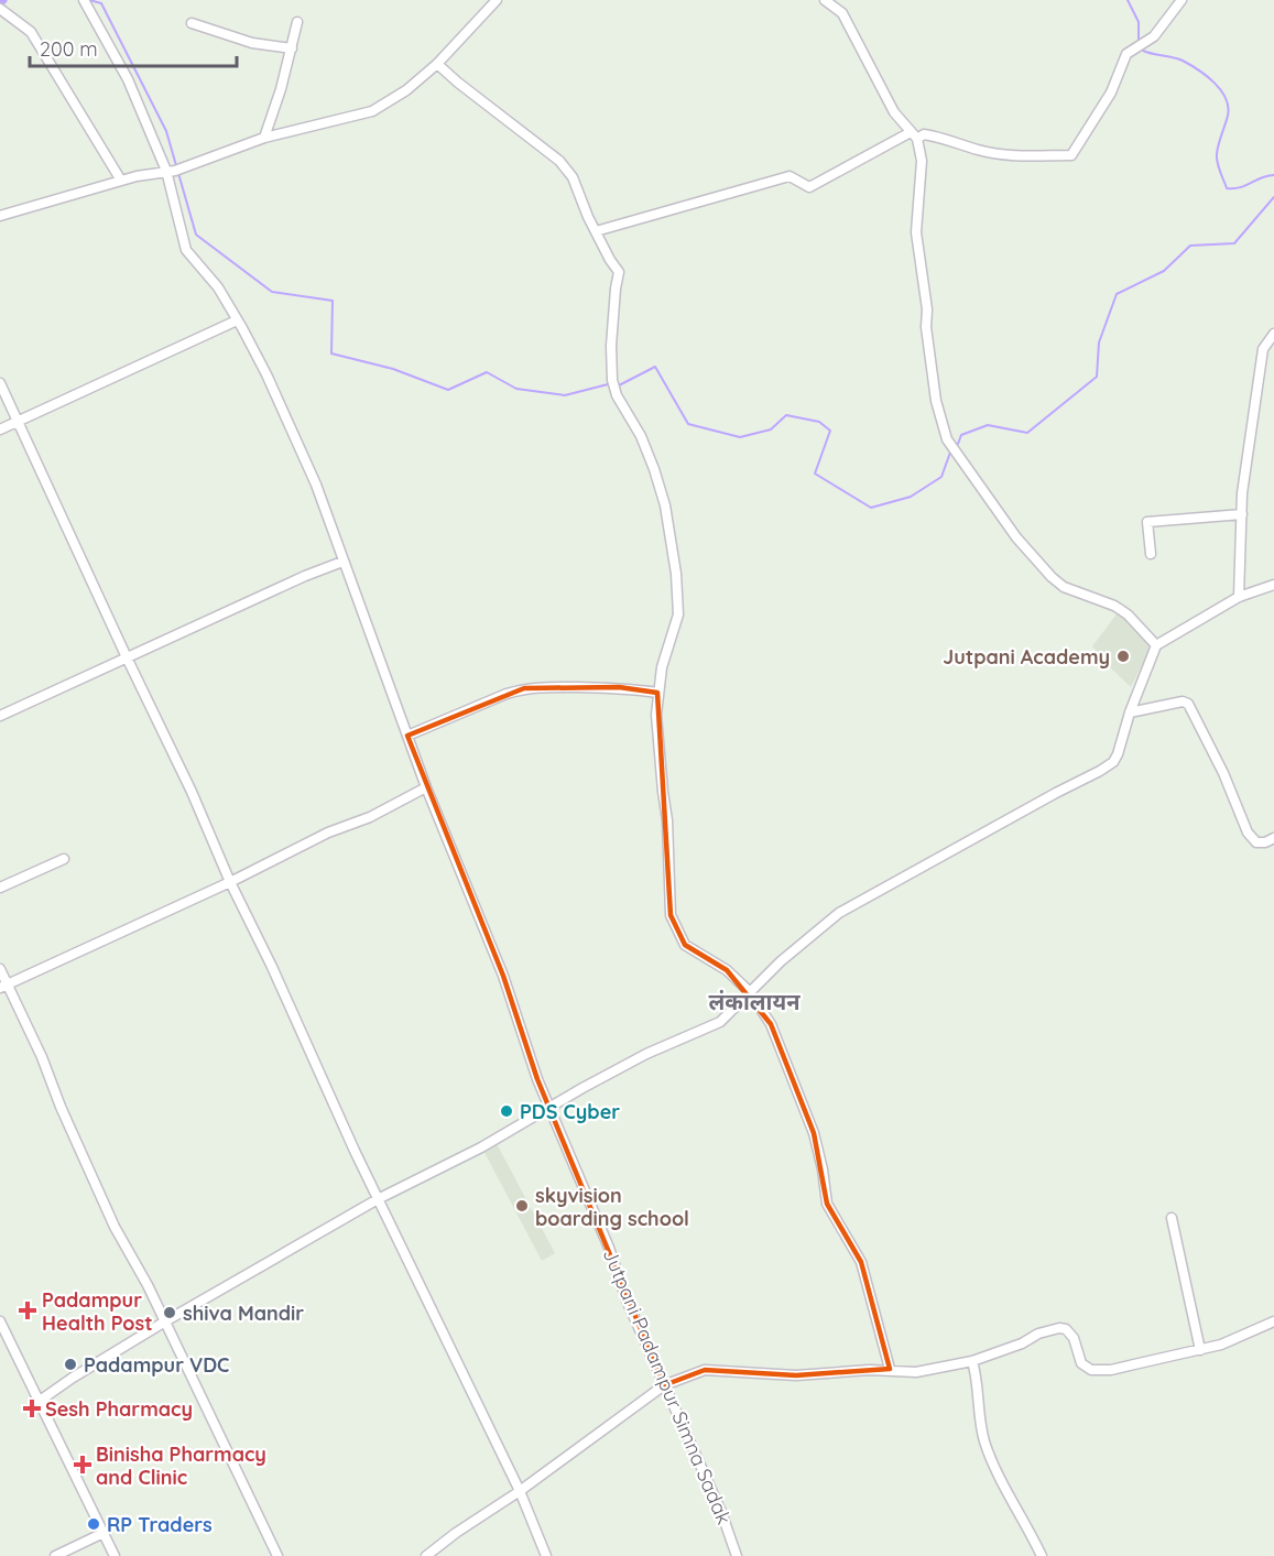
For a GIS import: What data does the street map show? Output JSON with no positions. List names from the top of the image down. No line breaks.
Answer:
{"streets":{"street":["Jutpani Padampur Simna Sadak"]},"districts":["लंकालायन"],"places":{"other":["Jutpani Academy","PDS Cyber","skyvision boarding school","shiva Mandir","Padampur VDC","RP Traders"],"health":["Padampur Health Post","Sesh Pharmacy","Binisha Pharmacy and Clinic"]},"scale_bar":"200 m"}
